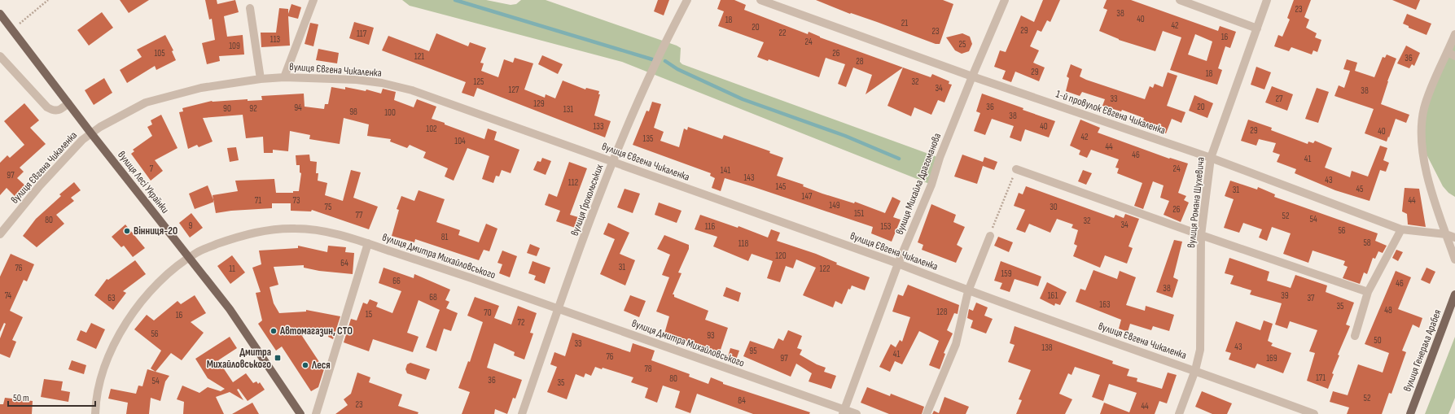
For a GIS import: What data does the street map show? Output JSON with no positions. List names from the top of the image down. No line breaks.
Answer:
{"streets":{"main road":["вулиця Лесі Українки","вулиця Генерала Арабея"],"street":["вулиця Євгена Чикаленка","1-й провулок Євгена Чикаленка","вулиця Михайла Драгоманова","вулиця Ґрохольських","вулиця Романа Шухевича","вулиця Дмитра Михайловського"]},"crossings":[["вулиця Євгена Чикаленка","вулиця Лесі Українки"],["вулиця Євгена Чикаленка","вулиця Михайла Драгоманова"],["вулиця Євгена Чикаленка","вулиця Ґрохольських"],["вулиця Євгена Чикаленка","вулиця Романа Шухевича"],["1-й провулок Євгена Чикаленка","вулиця Михайла Драгоманова"],["1-й провулок Євгена Чикаленка","вулиця Романа Шухевича"],["вулиця Лесі Українки","вулиця Дмитра Михайловського"],["вулиця Михайла Драгоманова","вулиця Дмитра Михайловського"],["вулиця Ґрохольських","вулиця Дмитра Михайловського"]],"places":{"other":["Вінниця-20","Автомагазин, СТО","Леся"],"transit":["Дмитра Михайловського"]},"house_numbers":["23","38","40","18","21","42","20","29","23","22","117","16","113","24","25","109","105","26","121","36","28","29","18","125","32","34","127","38","33","27","129","36","20","94","90","92","131","98","100","38","133","40","102","29","40","42","135","104","44","46","41","7","24","141","97","143","43","112","145","45","31","147","71","73","44","149","75","30","26","151","77","52","54","80","32","34","9","116","153","56","81","58","118","120","64","31","76","11","122","159","66","46","38","74","161","39","68","63","37","163","35","48","128","70","15","16","72","56","93","50","33","43","138","95","41","76","97","169","78","171","80","36","54","35","52","84","23","44"],"scale_bar":"50 m"}
